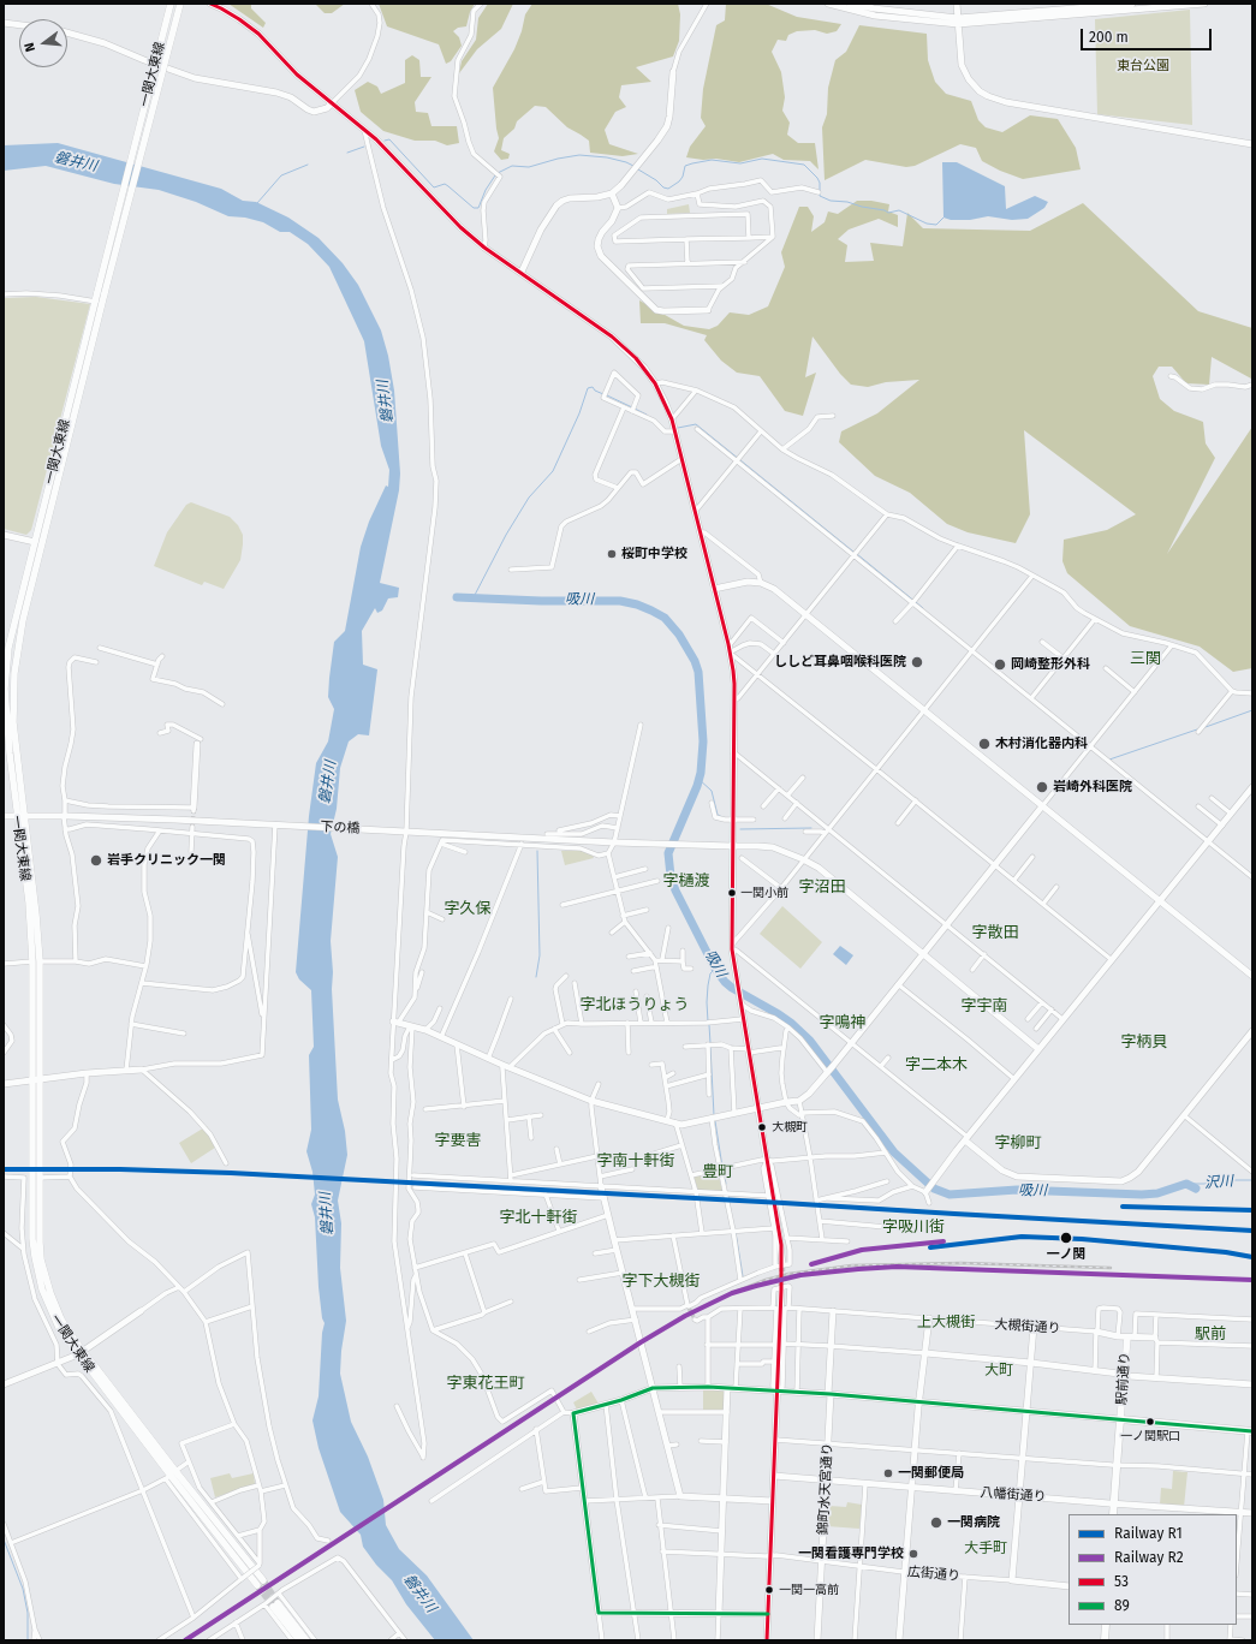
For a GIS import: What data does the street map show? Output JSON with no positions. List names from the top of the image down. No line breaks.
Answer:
{"streets":{"main road":["一関大東線","駅前通り"],"street":["下の橋","大槻街通り","錦町水天宮通り","八幡街通り","広街通り"]},"crossings":[["一関大東線","下の橋"],["大槻街通り","錦町水天宮通り"],["錦町水天宮通り","八幡街通り"],["錦町水天宮通り","広街通り"]],"districts":["三関","字樋渡","字沼田","字久保","字散田","字北ほうりょう","字宇南","字鳴神","字柄貝","字二本木","字要害","字柳町","字南十軒街","豊町","字北十軒街","字吸川街","字下大槻街","上大槻街","駅前","大町","字東花王町","大手町"],"water":["磐井川","吸川","沢川"],"parks":["東台公園"],"places":["桜町中学校","ししど耳鼻咽喉科医院","岡崎整形外科","木村消化器内科","岩崎外科医院","岩手クリニック一関","一関小前","大槻町","一ノ関","一ノ関駅口","一関郵便局","一関病院","一関看護専門学校","一関一高前"],"lines":["transit line 53","rail line R1","rail line R2","transit line 89"],"legend":["Railway R1","Railway R2","53","89"],"scale_bar":"200 m","north":"left"}
